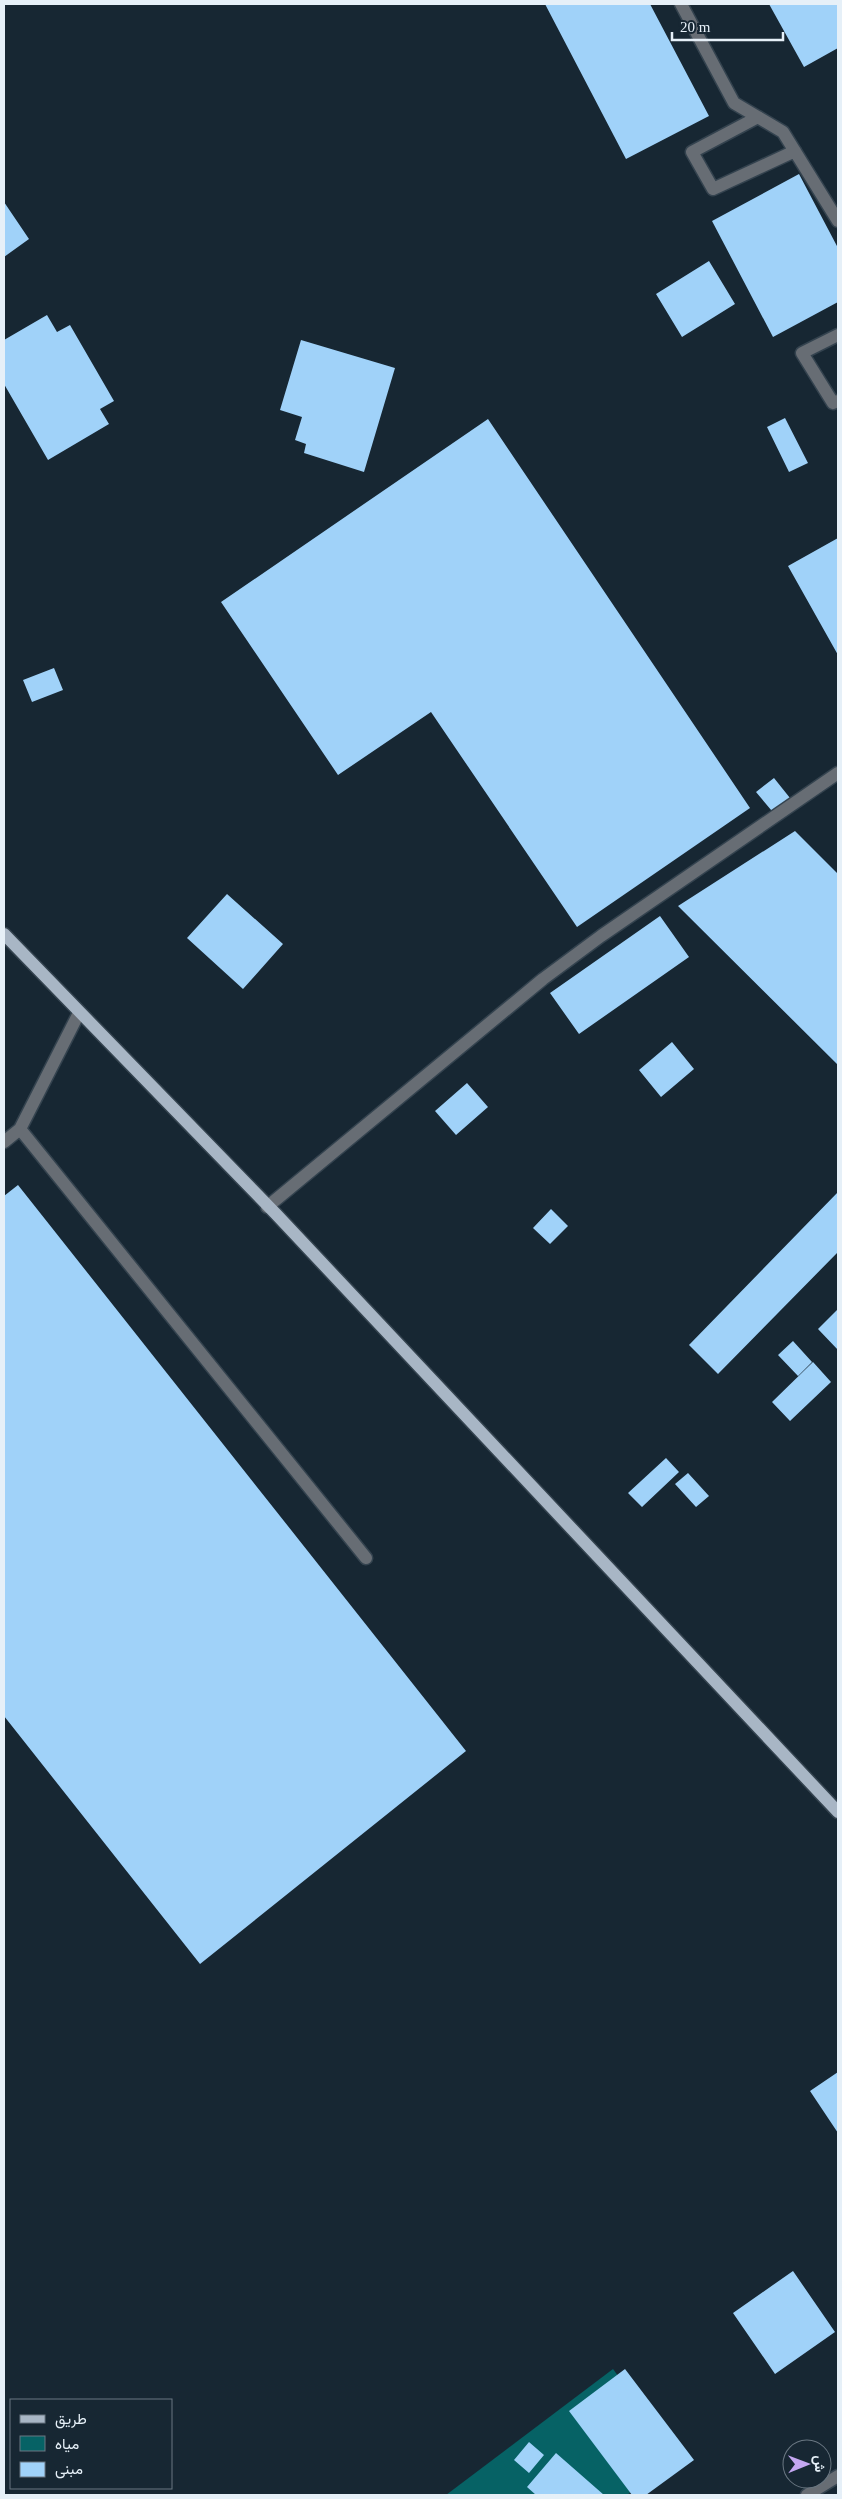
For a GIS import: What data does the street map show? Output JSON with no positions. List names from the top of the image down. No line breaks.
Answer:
{"legend":["طريق","مياه","مبنى"],"scale_bar":"20 m","north":"right"}
